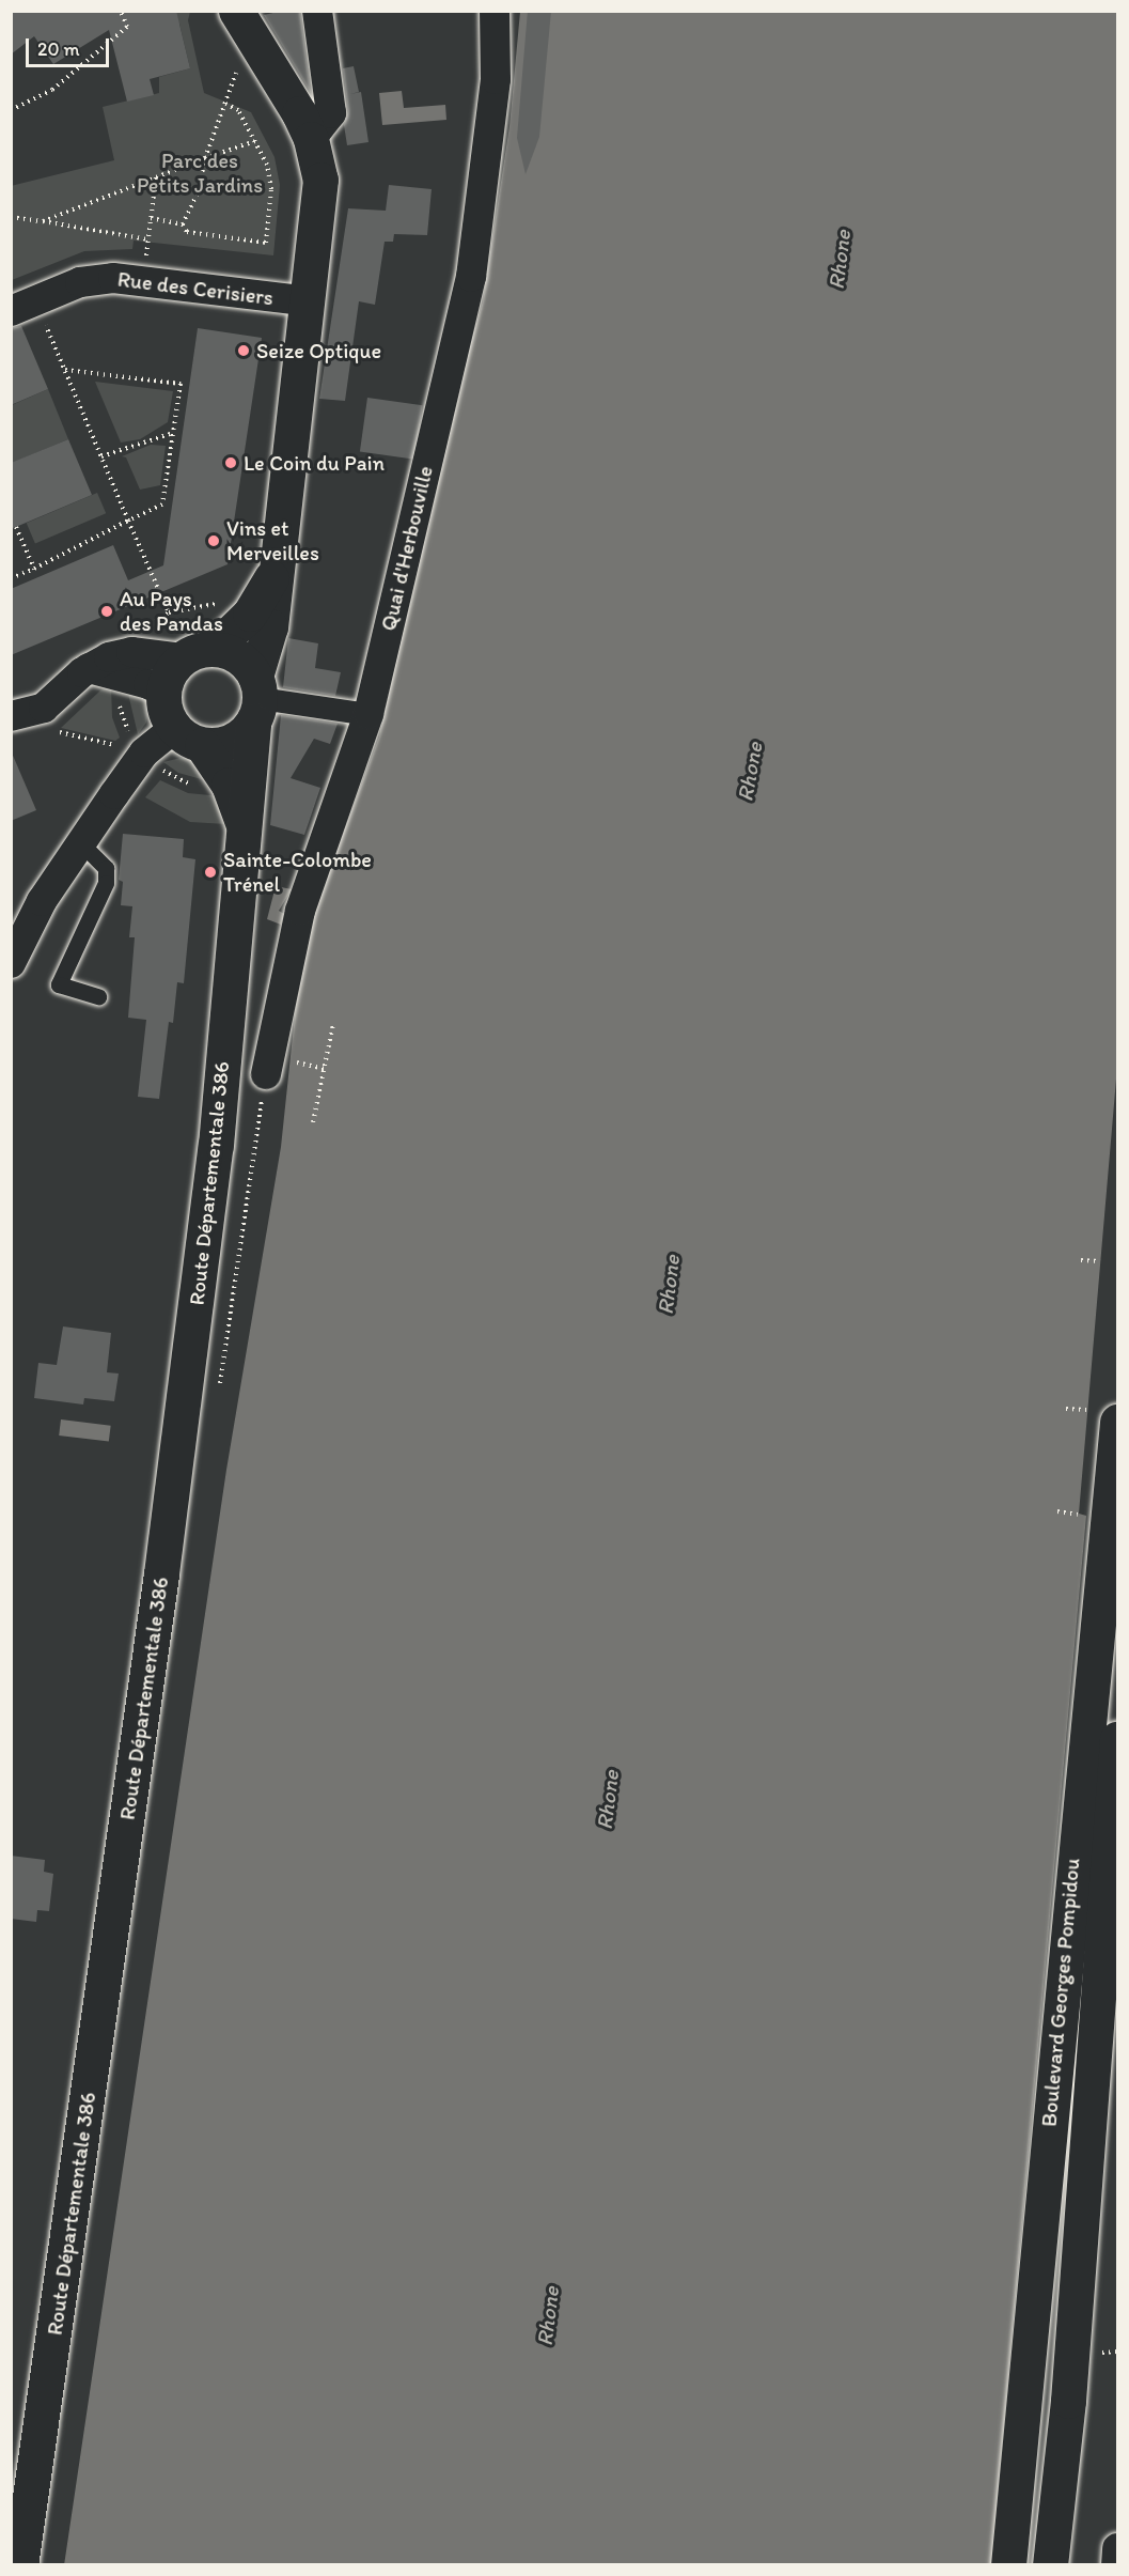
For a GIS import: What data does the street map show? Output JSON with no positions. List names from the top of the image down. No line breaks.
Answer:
{"streets":{"main road":["Route Départementale 386","Boulevard Georges Pompidou"],"street":["Rue des Cerisiers","Quai d'Herbouville"]},"crossings":[["Rue des Cerisiers","Route Départementale 386"]],"water":["Rhone"],"parks":["Parc des Petits Jardins"],"places":["Seize Optique","Le Coin du Pain","Vins et Merveilles","Au Pays des Pandas","Sainte-Colombe Trénel"],"scale_bar":"20 m"}
